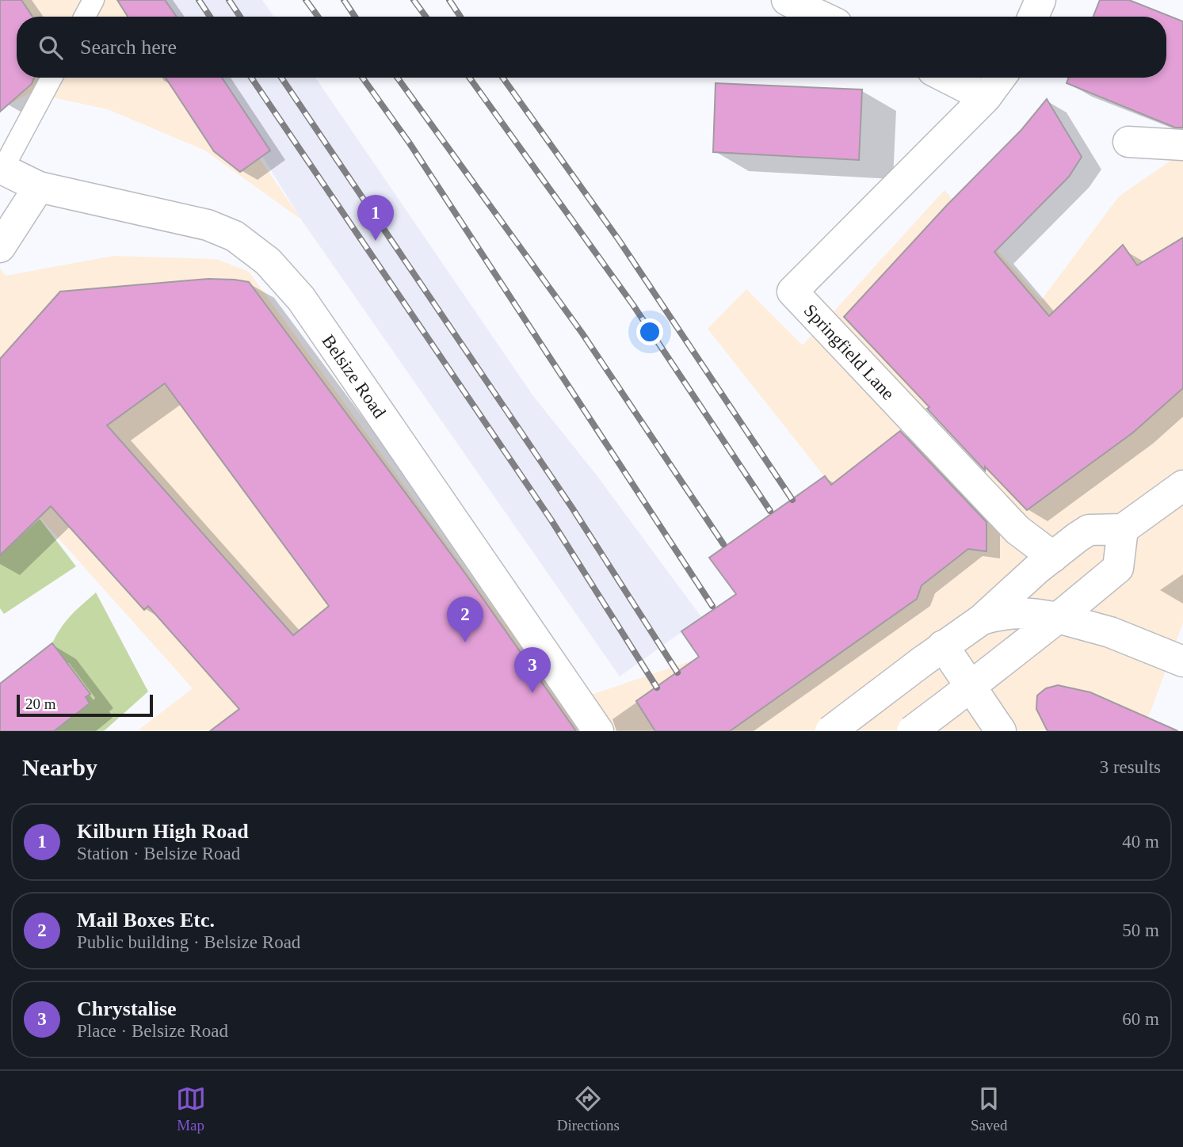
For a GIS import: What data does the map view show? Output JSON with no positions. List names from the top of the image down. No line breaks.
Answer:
{"streets":{"main road":["Springfield Lane","Belsize Road"]},"scale_bar":"20 m","page":{"search":"Search here","pins":["1","2","3"],"scale":"20 m","heading":["Nearby","3 results"],"list":[{"mark":"1","name":"Kilburn High Road","note":"Station · Belsize Road","value":"40 m"},{"mark":"2","name":"Mail Boxes Etc.","note":"Public building · Belsize Road","value":"50 m"},{"mark":"3","name":"Chrystalise","note":"Place · Belsize Road","value":"60 m"}],"nav":["Map","Directions","Saved"]}}
